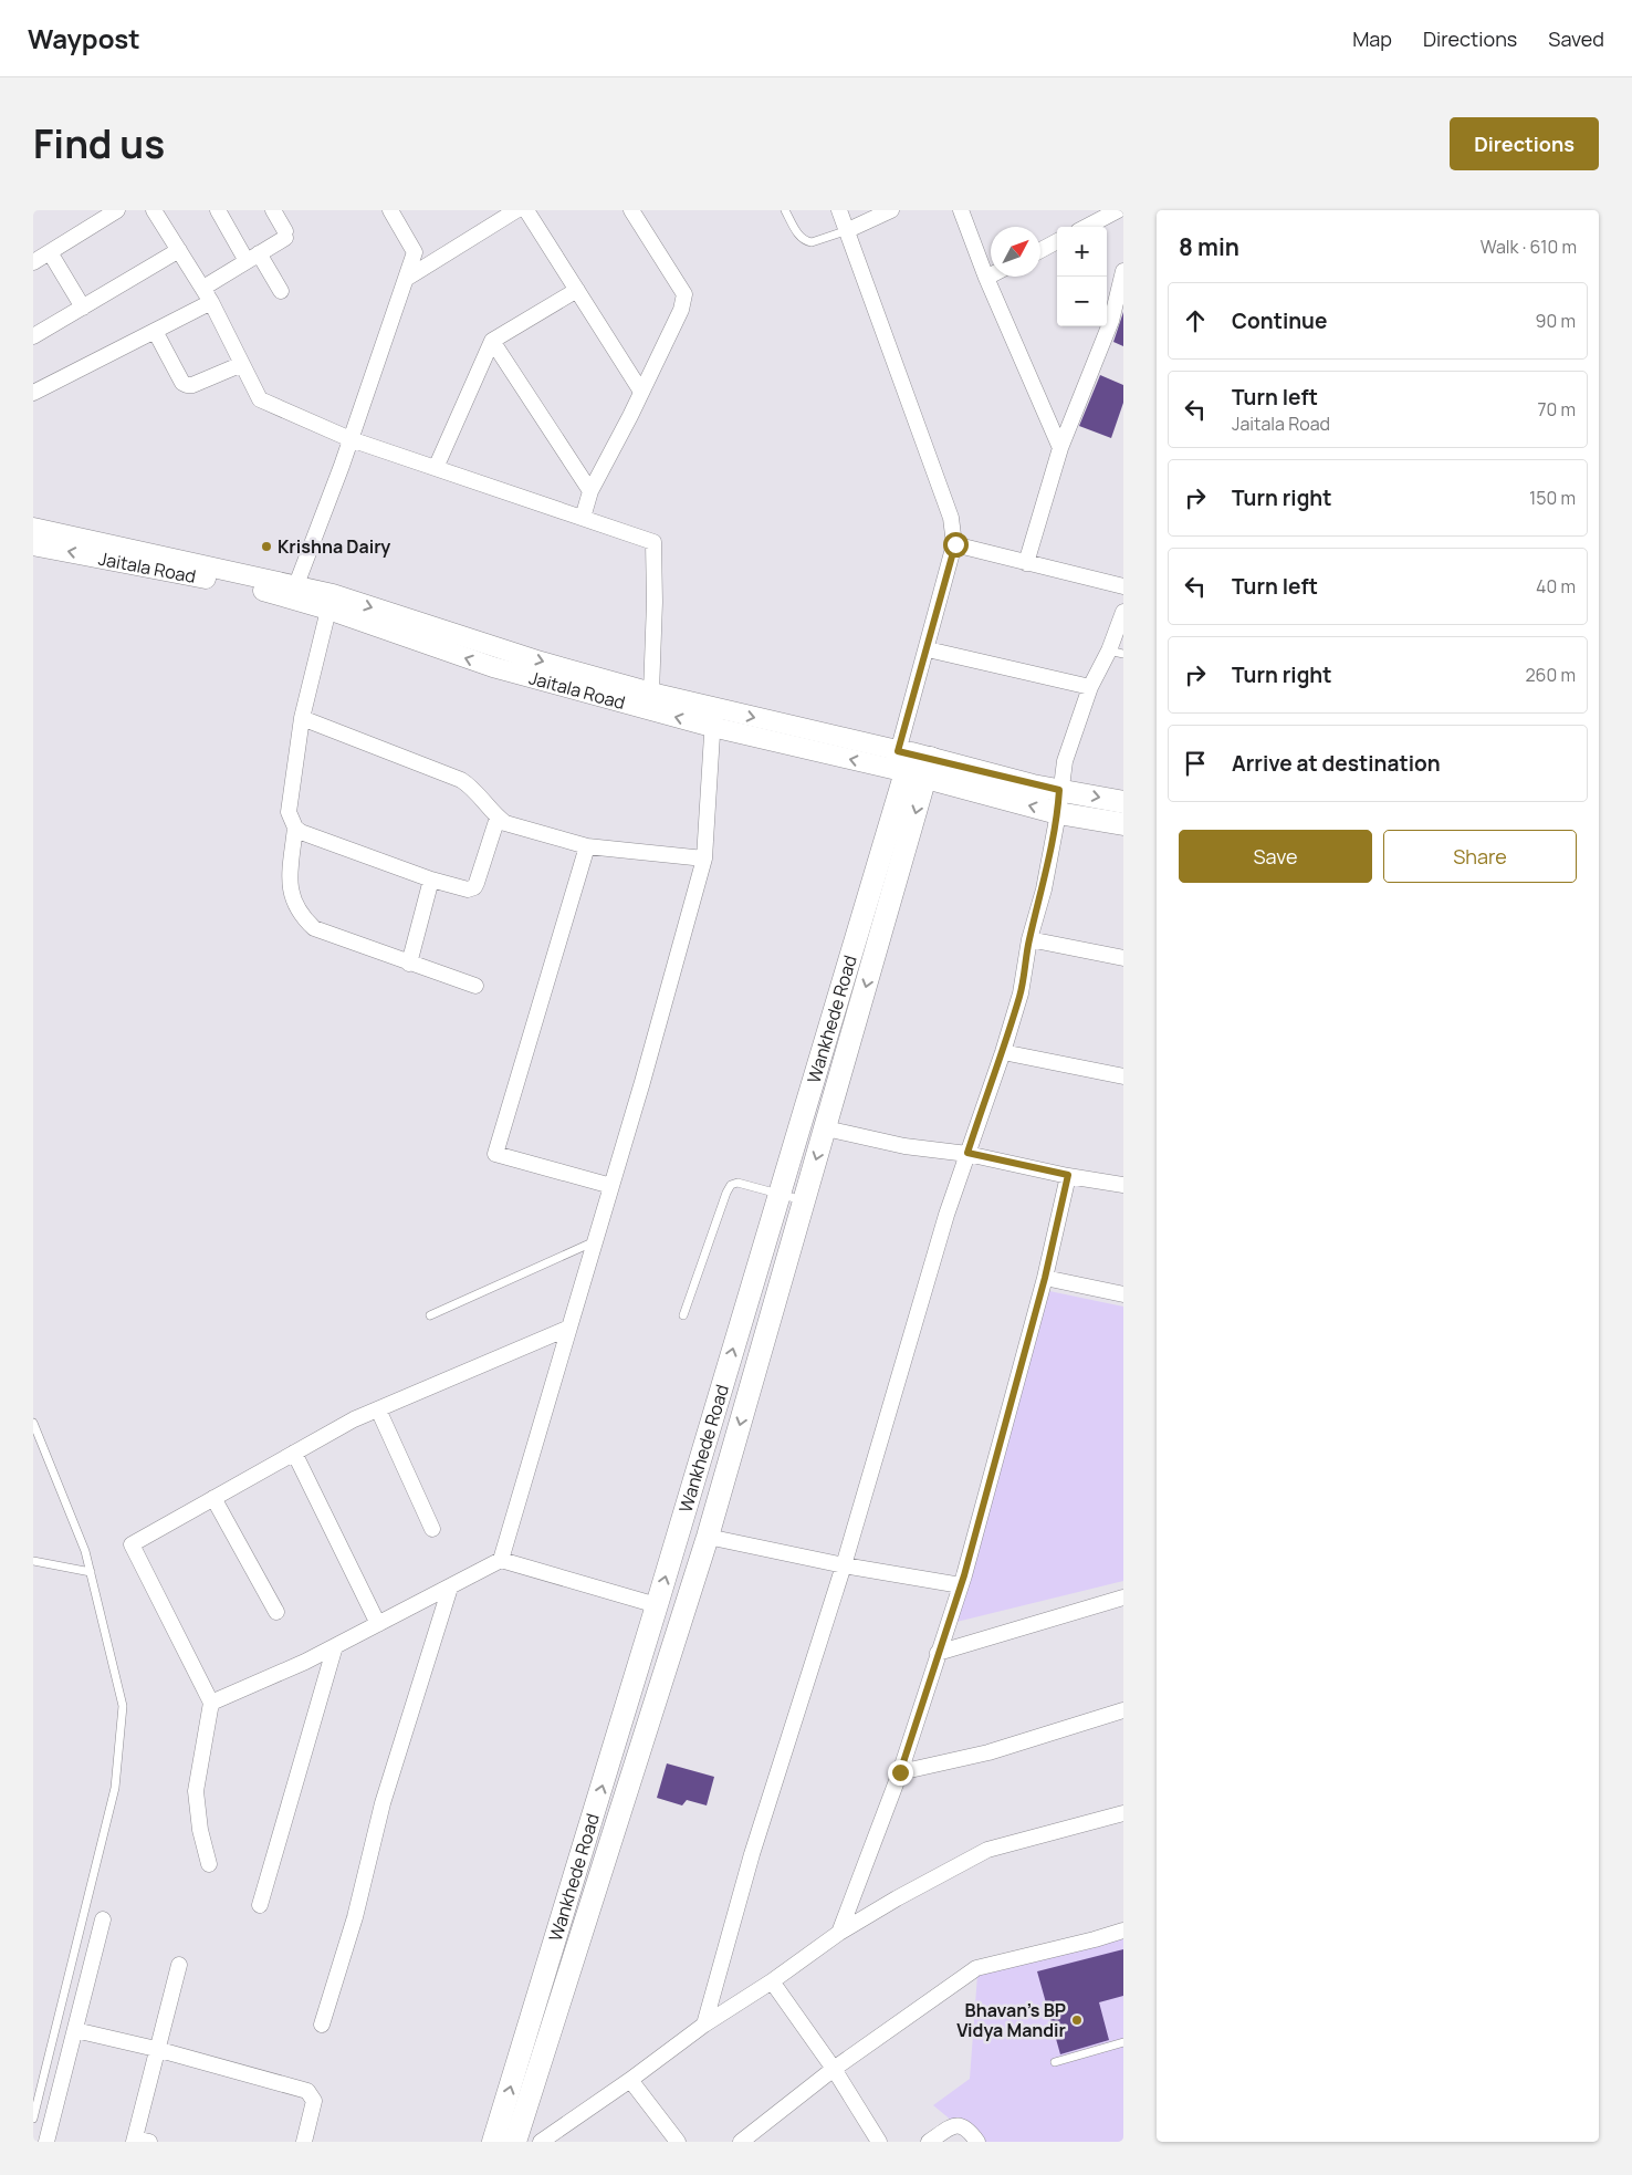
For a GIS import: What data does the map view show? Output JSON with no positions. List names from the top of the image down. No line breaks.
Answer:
{"streets":{"main road":["Jaitala Road","Wankhede Road"]},"crossings":[["Jaitala Road","Wankhede Road"]],"places":["Krishna Dairy","Bhavan's BP Vidya Mandir"],"north":"top right","page":{"header":"Waypost","nav":["Map","Directions","Saved"],"title":"Find us","buttons":["Directions",["Save","Share"]],"heading":["8 min","Walk · 610 m"],"map_buttons":["+","−"],"list":[["Continue","90 m"],["Turn left","Jaitala Road","70 m"],["Turn right","150 m"],["Turn left","40 m"],["Turn right","260 m"],"Arrive at destination"]}}
